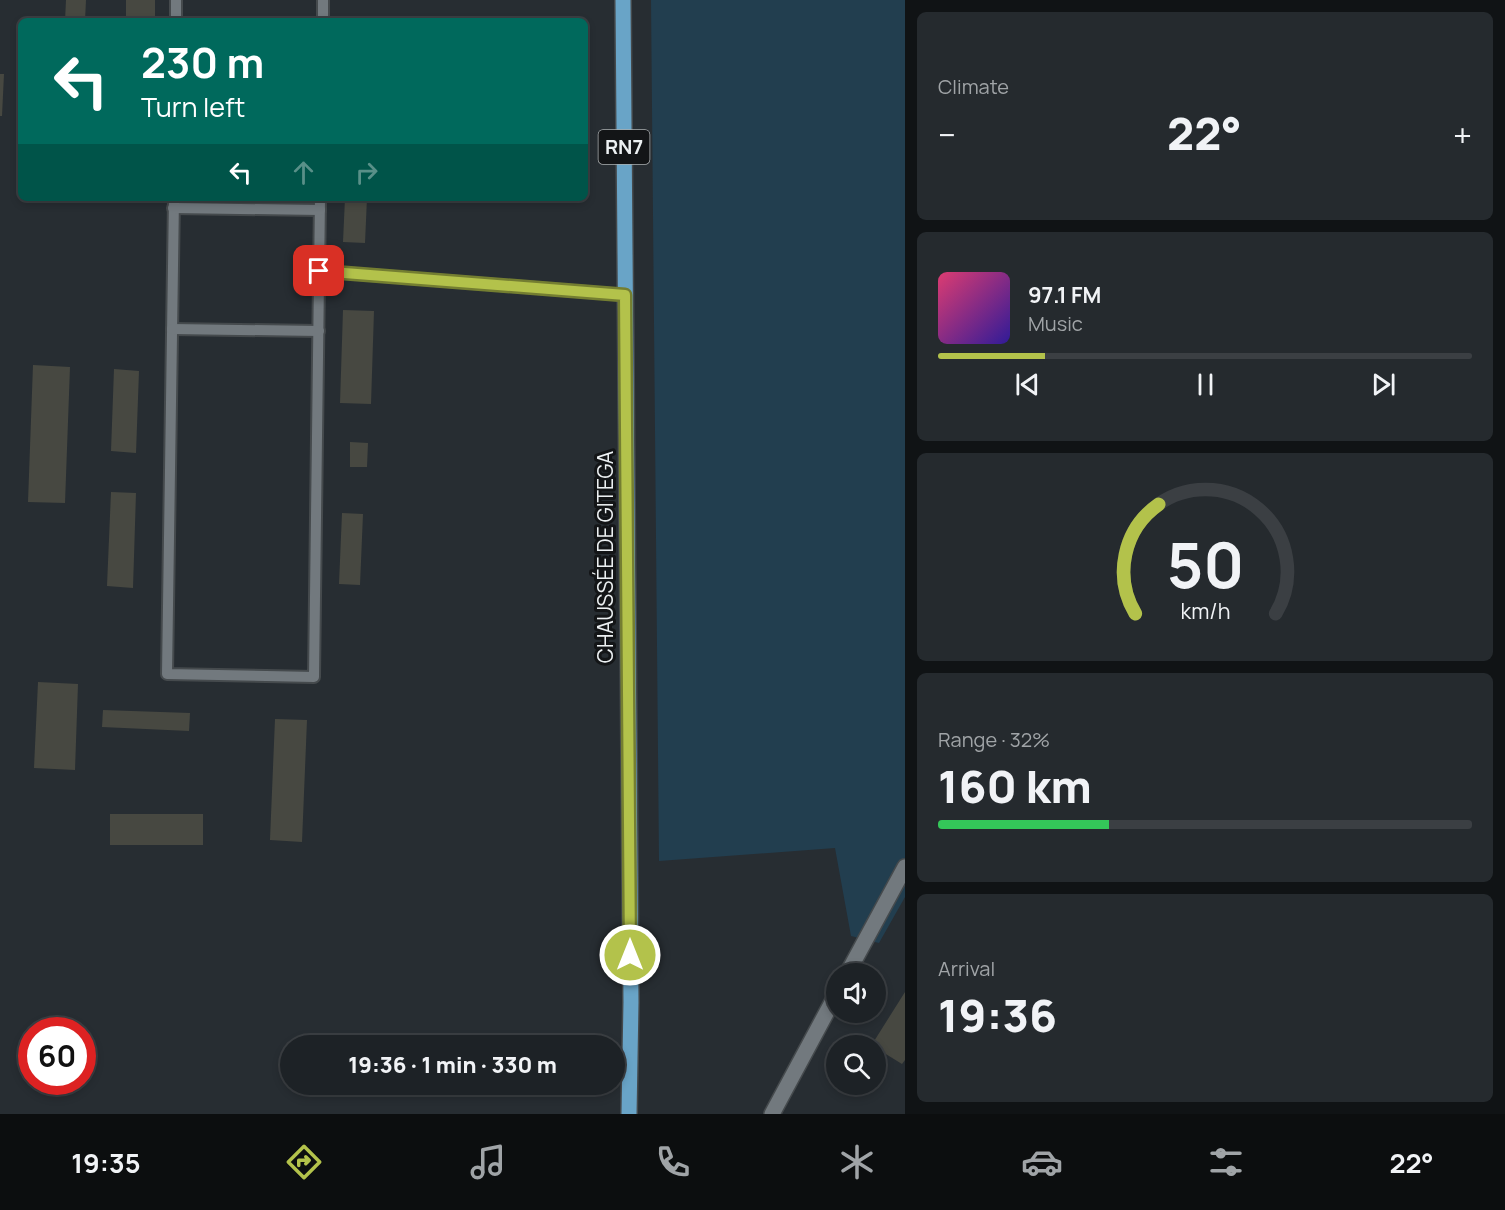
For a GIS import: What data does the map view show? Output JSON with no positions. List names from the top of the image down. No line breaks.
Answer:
{"streets":{"main road":["RN7","CHAUSSÉE DE GITEGA"]},"page":{"tile":["Climate",["Range · 32%","160 km"],["Arrival","19:36"]],"turn":["230 m","Turn left"],"heat":["−","22°","+"],"song":["97.1 FM","Music"],"limit":"60","trip":"19:36 · 1 min · 330 m","tabs":["19:35","22°"],"gauge":["50","km/h"]}}
